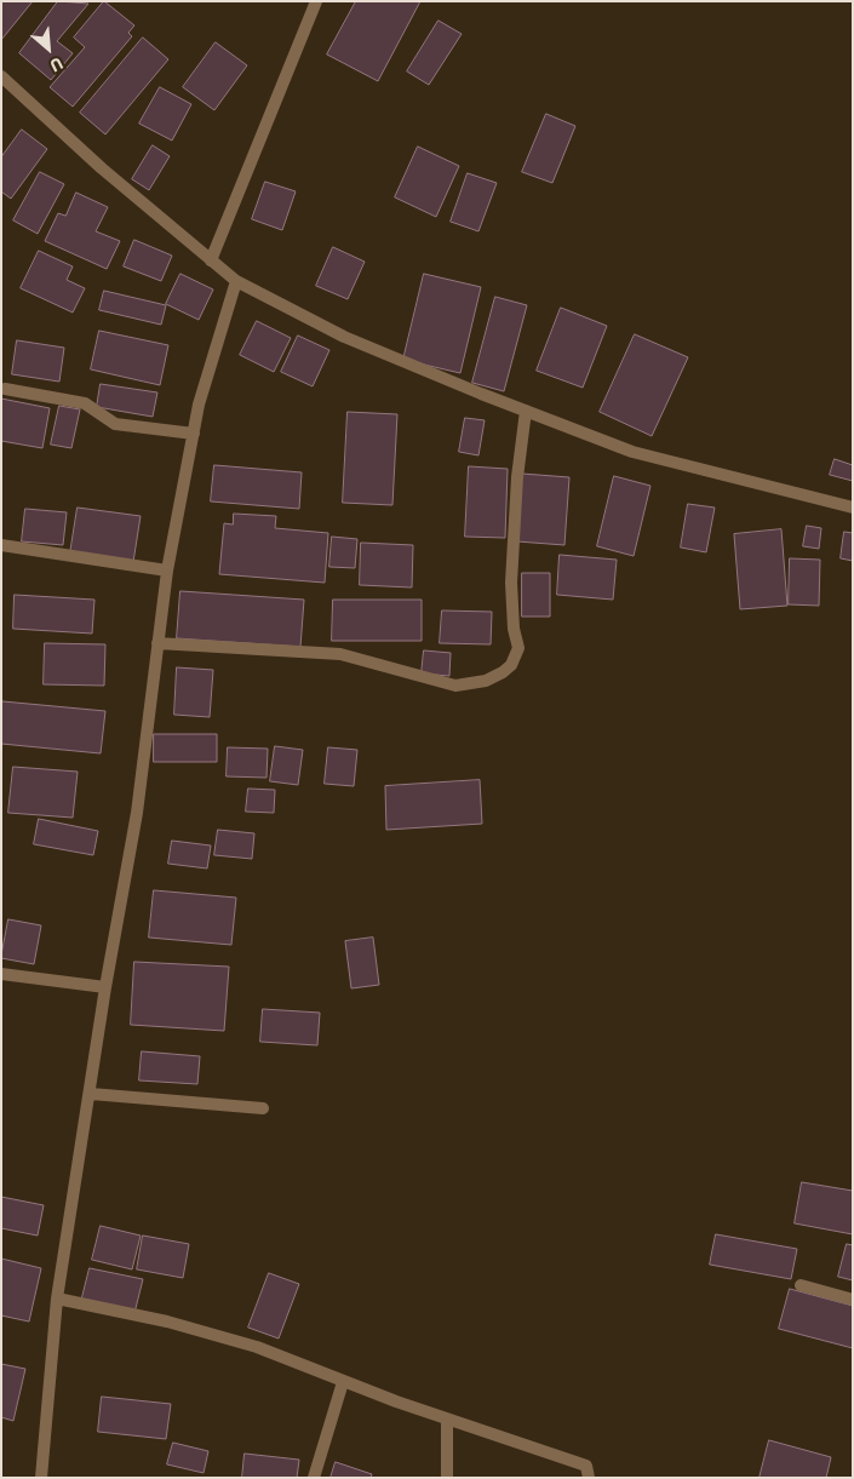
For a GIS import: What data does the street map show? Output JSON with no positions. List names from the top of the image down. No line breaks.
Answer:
{"north":"bottom right"}
